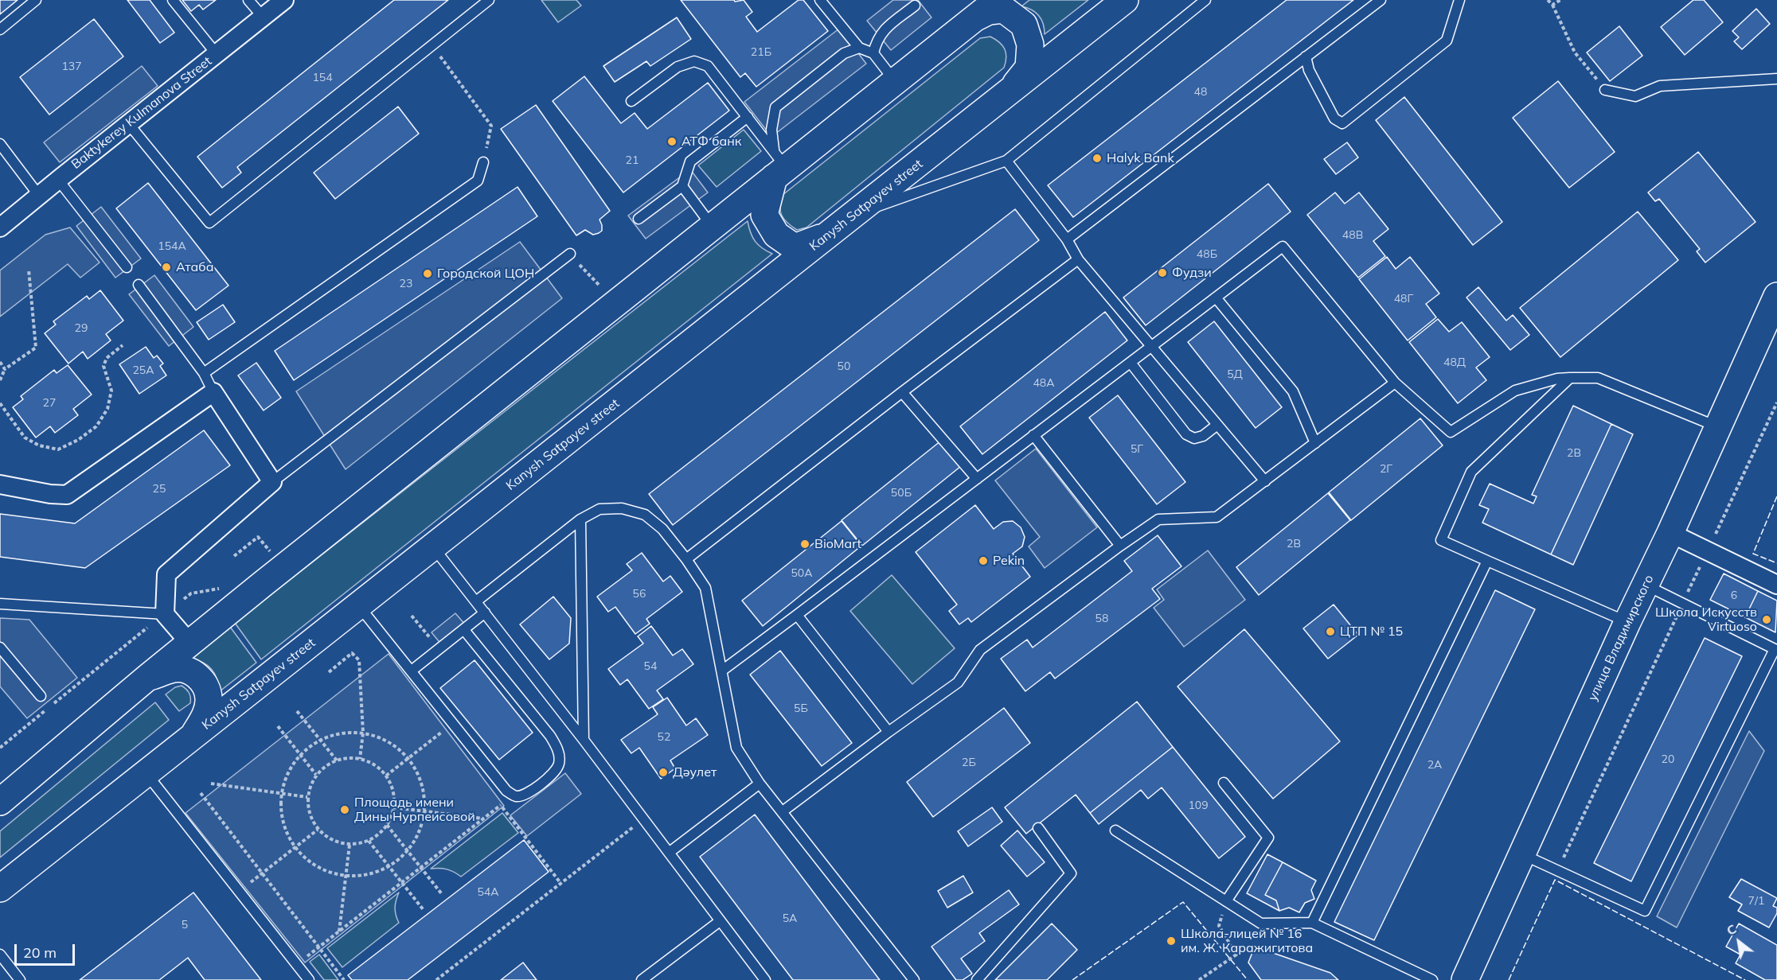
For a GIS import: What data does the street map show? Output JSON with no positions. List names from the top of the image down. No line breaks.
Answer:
{"streets":{"main road":["Kanysh Satpayev street","улица Владимирского"],"street":["Baktykerey Kulmanova Street"]},"places":["АТФ банк","Halyk Bank","Атаба","Фудзи","Городской ЦОН","BioMart","Pekin","Школа Искусств Virtuoso","ЦТП № 15","Дәулет","Площадь имени Дины Нурпеисовой","Школа-лицей № 16 им. Ж. Каражигитова"],"house_numbers":["21Б","137","154","48","21","48В","154А","48Б","23","48Г","29","48Д","50","25А","5Д","48А","27","5Г","2В","2Г","25","50Б","2В","50А","56","6","58","54","5Б","52","20","2Б","2А","109","54А","7/1","5А","5"],"scale_bar":"20 m","north":"top left"}
